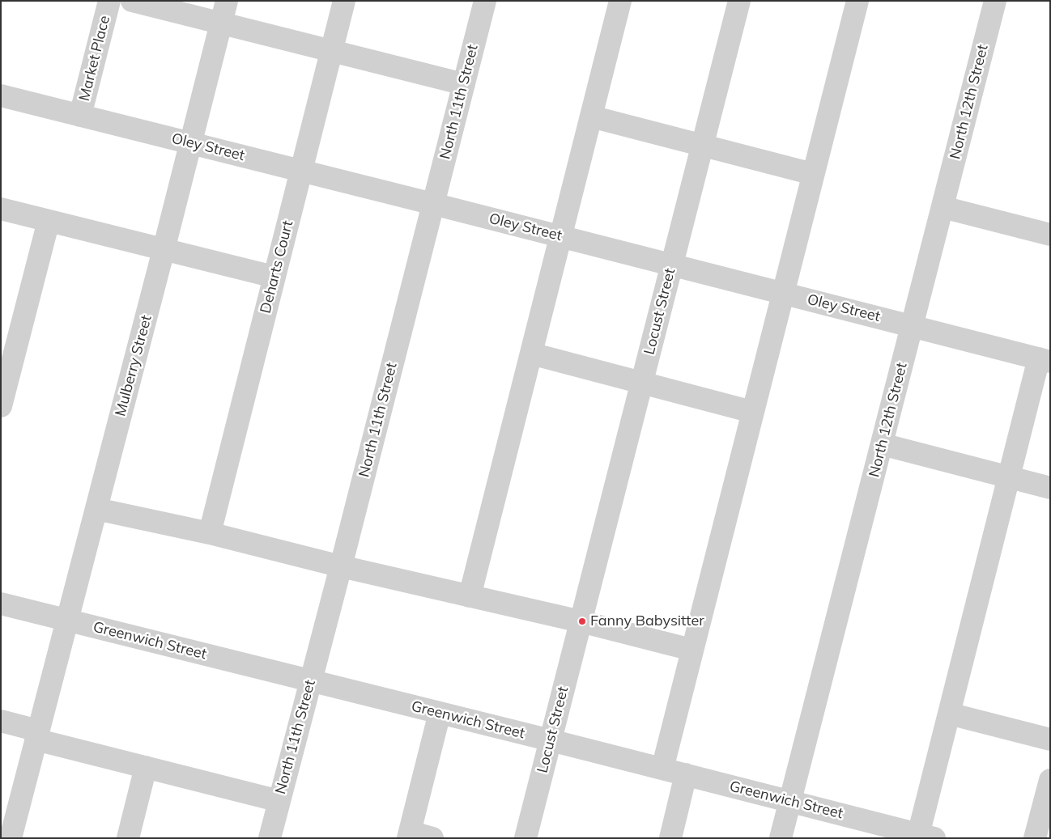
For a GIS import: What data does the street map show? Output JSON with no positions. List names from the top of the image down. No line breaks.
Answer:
{"streets":{"street":["Market Place","North 11th Street","North 12th Street","Oley Street","Deharts Court","Locust Street","Mulberry Street","Greenwich Street"]},"crossings":[["Market Place","Oley Street"],["North 11th Street","Oley Street"],["North 11th Street","Greenwich Street"],["North 12th Street","Oley Street"],["North 12th Street","Greenwich Street"],["Oley Street","Deharts Court"],["Oley Street","Locust Street"],["Oley Street","Mulberry Street"],["Locust Street","Greenwich Street"],["Mulberry Street","Greenwich Street"]],"places":["Fanny Babysitter"]}
